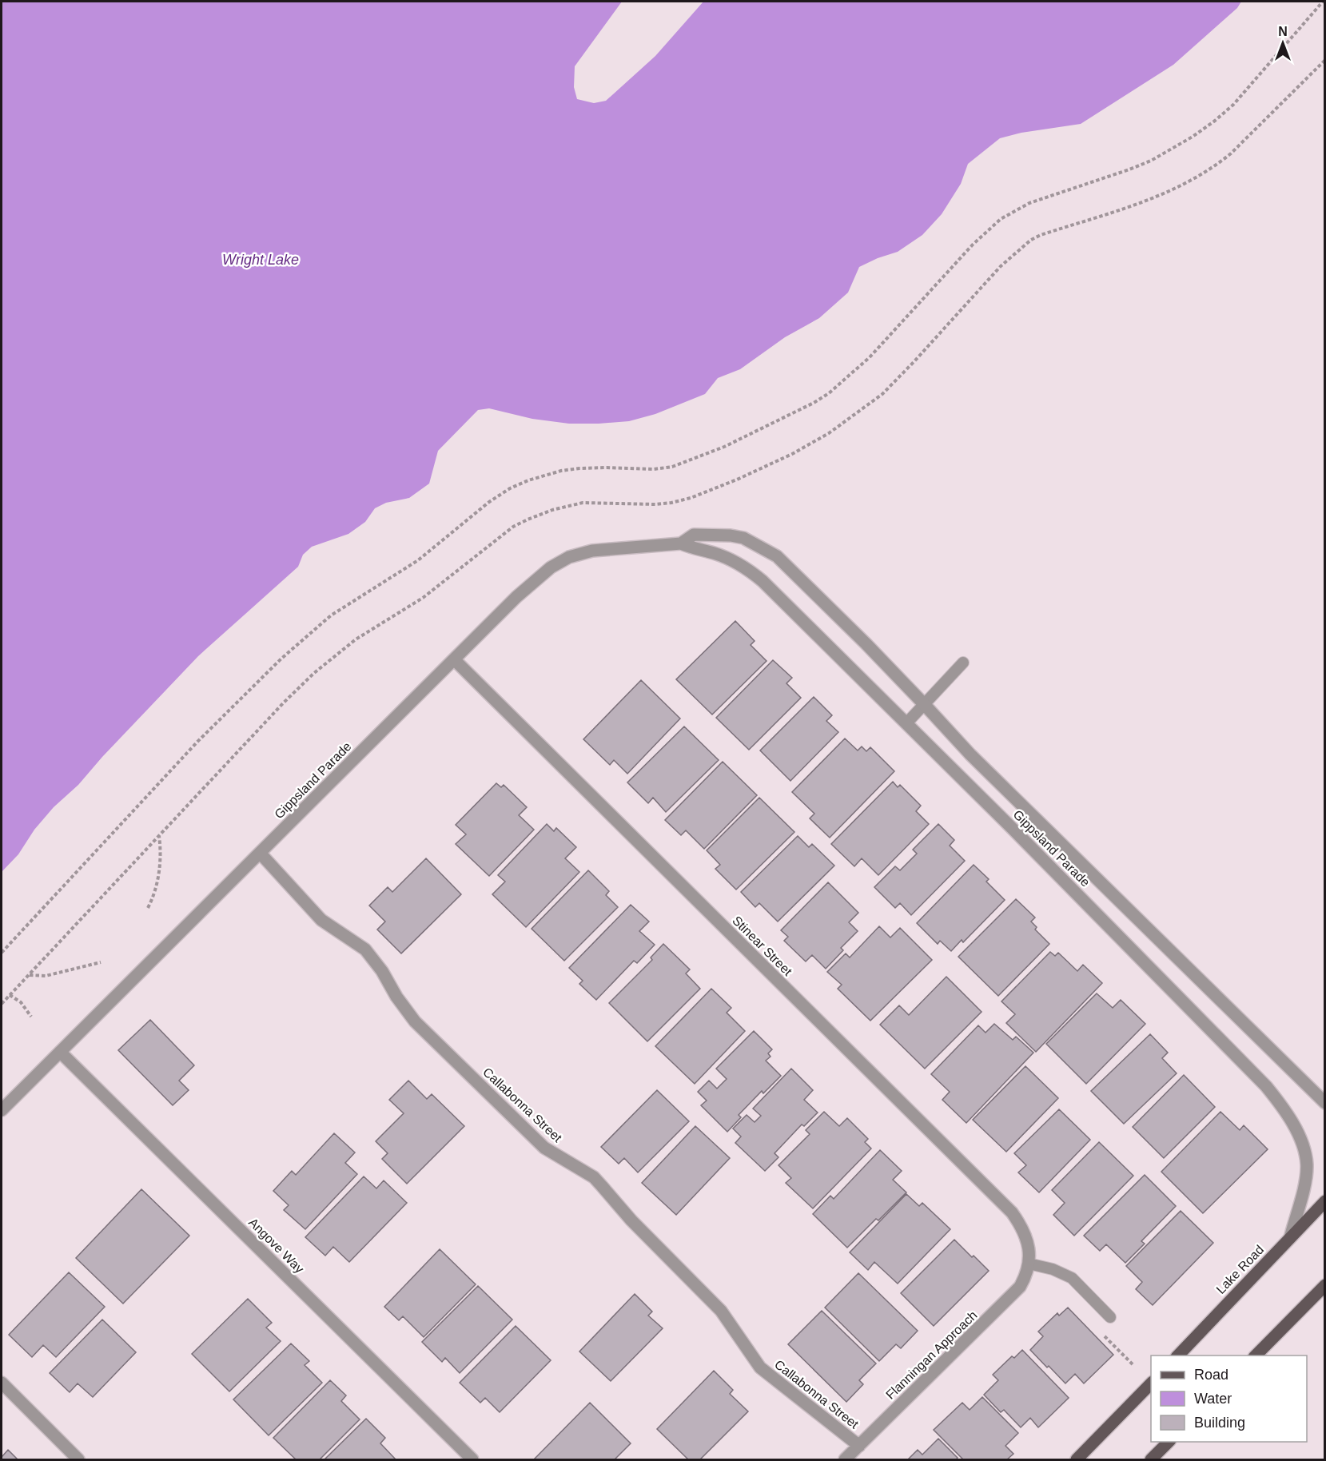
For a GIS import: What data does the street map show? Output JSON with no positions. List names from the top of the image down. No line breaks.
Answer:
{"streets":{"main road":["Lake Road"],"street":["Gippsland Parade","Stinear Street","Callabonna Street","Angove Way","Flanningan Approach"]},"crossings":[["Gippsland Parade","Stinear Street"],["Gippsland Parade","Callabonna Street"],["Gippsland Parade","Angove Way"],["Gippsland Parade","Lake Road"],["Stinear Street","Flanningan Approach"],["Callabonna Street","Flanningan Approach"]],"water":["Wright Lake"],"legend":["Road","Water","Building"],"north":"top"}
